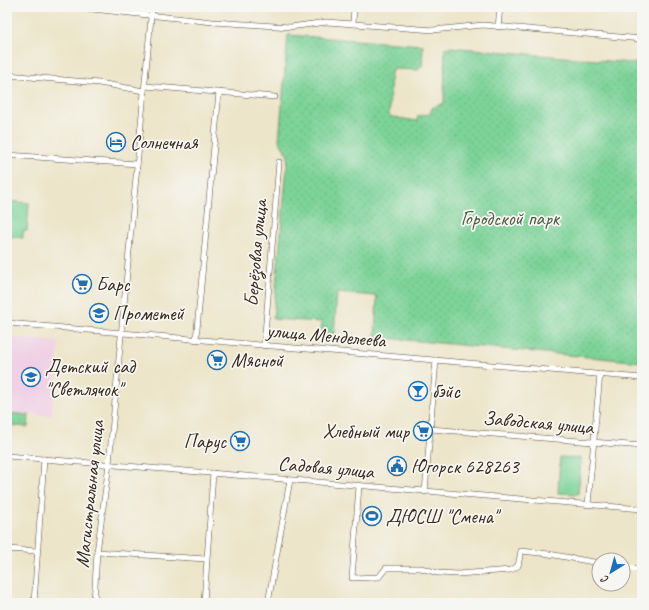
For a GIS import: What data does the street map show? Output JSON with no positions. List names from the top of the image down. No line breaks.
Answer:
{"streets":{"street":["Берёзовая улица","улица Менделеева","Заводская улица","Садовая улица","Магистральная улица"]},"crossings":[["Берёзовая улица","улица Менделеева"],["улица Менделеева","Магистральная улица"],["Садовая улица","Магистральная улица"]],"parks":["Городской парк"],"places":{"hotel":["Солнечная"],"supermarket":["Барс","Мясной","Хлебный мир","Парус"],"school or university":["Прометей","Детский сад \"Светлячок\""],"bar":["бэйс"],"public building":["Югорск 628263"],"sports":["ДЮСШ \"Смена\""]},"north":"bottom left"}
